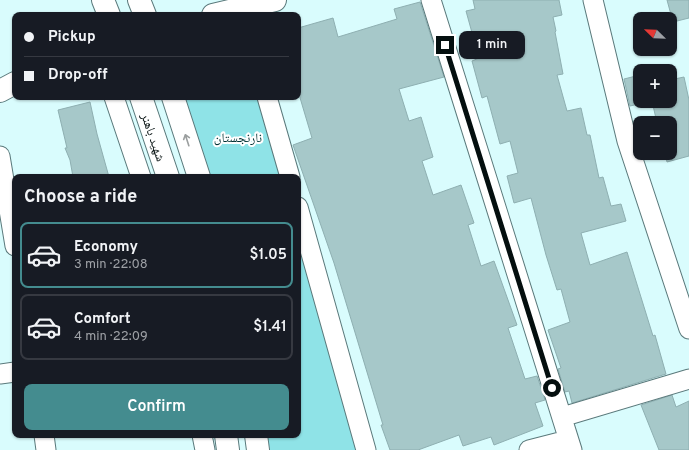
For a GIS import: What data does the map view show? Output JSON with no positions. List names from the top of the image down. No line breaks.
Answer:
{"streets":{"main road":["شهید باهنر"]},"parks":["نارنجستان"],"north":"top left","page":{"map_buttons":["+","−"],"banner":["Pickup","Drop-off"],"bubble":"1 min","heading":"Choose a ride","list":[{"name":"Economy","note":"3 min · 22:08","value":"$1.05"},{"name":"Comfort","note":"4 min · 22:09","value":"$1.41"}],"buttons":"Confirm"}}
